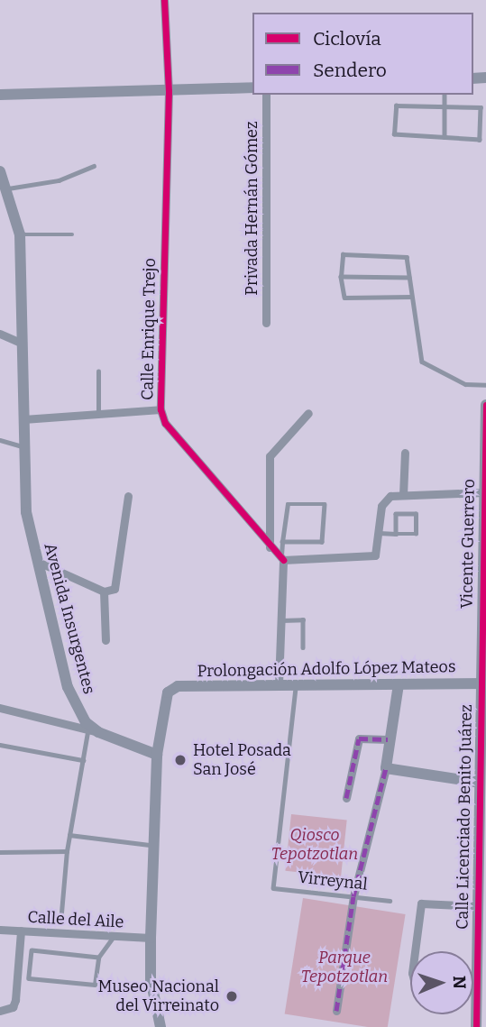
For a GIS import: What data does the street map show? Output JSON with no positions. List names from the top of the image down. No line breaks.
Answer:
{"streets":{"street":["Privada Hernán Gómez","Calle Enrique Trejo","Vicente Guerrero","Avenida Insurgentes","Prolongación Adolfo López Mateos","Calle Licenciado Benito Juárez","Calle del Aile"],"lane":["Virreynal"]},"crossings":[["Calle Enrique Trejo","Avenida Insurgentes"],["Vicente Guerrero","Prolongación Adolfo López Mateos"],["Vicente Guerrero","Calle Licenciado Benito Juárez"],["Prolongación Adolfo López Mateos","Calle Licenciado Benito Juárez"],["Prolongación Adolfo López Mateos","Virreynal"]],"parks":["Qiosco Tepotzotlan","Parque Tepotzotlan"],"places":["Hotel Posada San José","Museo Nacional del Virreinato"],"legend":["Ciclovía","Sendero"],"north":"right"}
